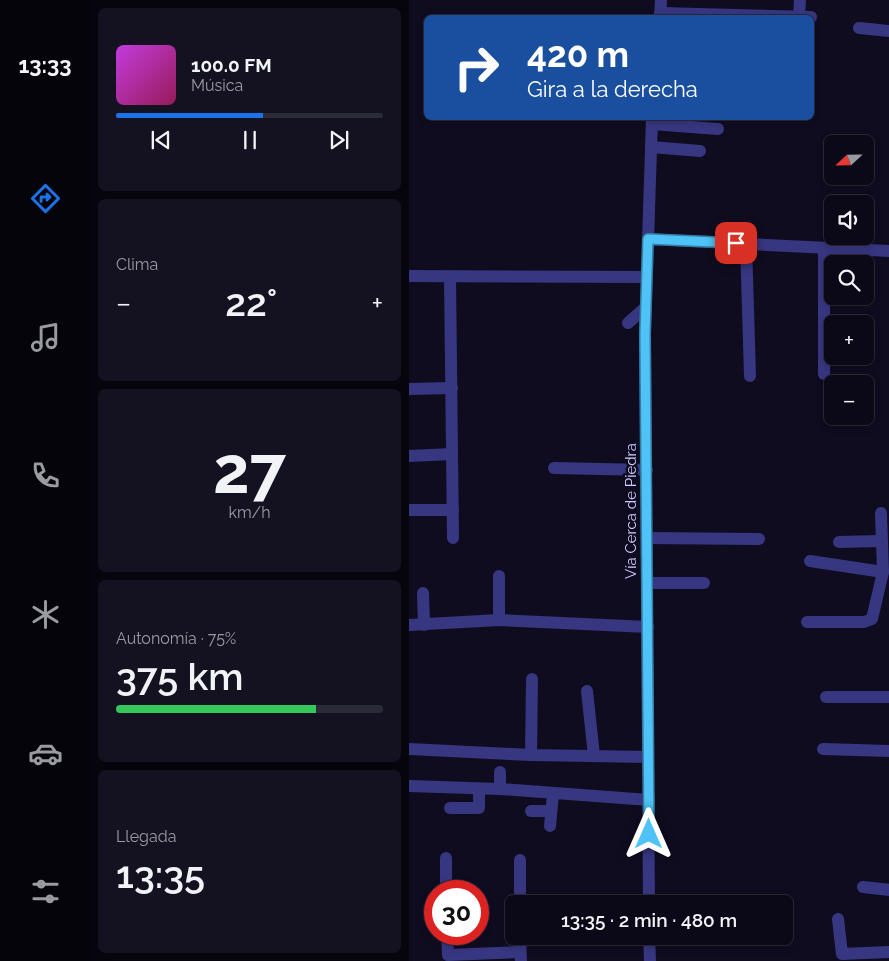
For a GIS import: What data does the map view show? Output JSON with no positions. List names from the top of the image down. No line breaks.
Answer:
{"streets":{"street":["Vía Cerca de Piedra"]},"north":"left","page":{"tabs":"13:33","turn":["420 m","Gira a la derecha"],"song":["100.0 FM","Música"],"map_buttons":["+","−"],"tile":["Clima",["27","km/h"],["Autonomía · 75%","375 km"],["Llegada","13:35"]],"heat":["−","22°","+"],"limit":"30","trip":"13:35 · 2 min · 480 m"}}
